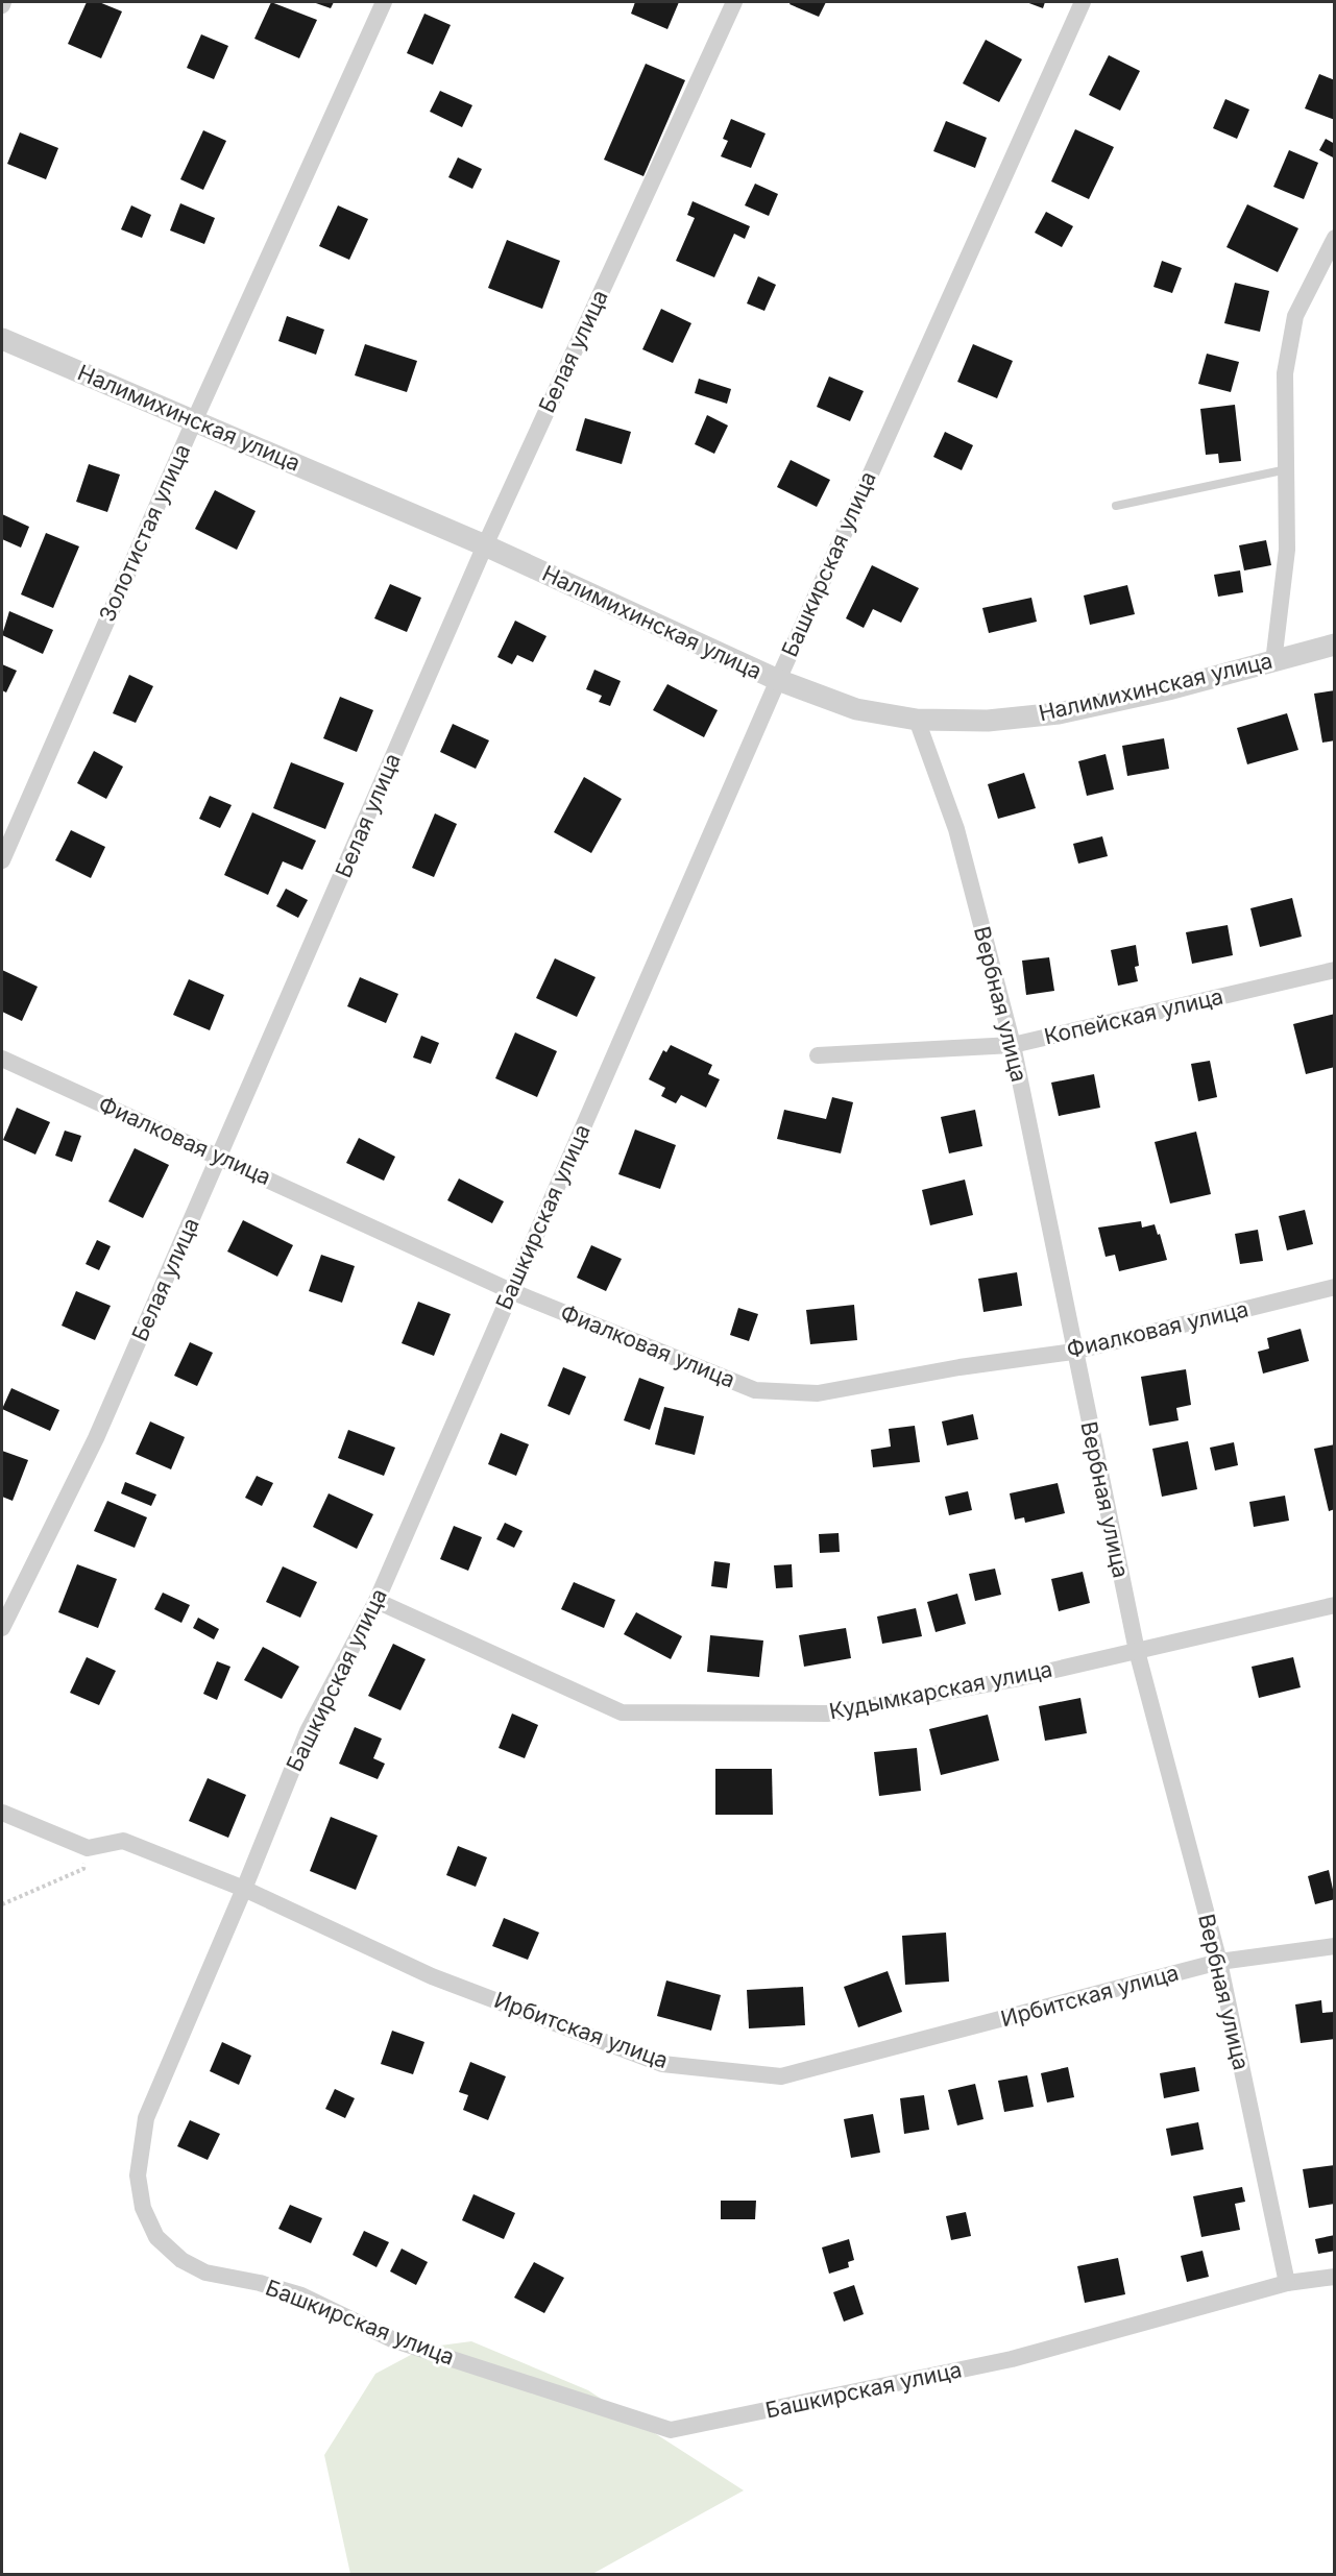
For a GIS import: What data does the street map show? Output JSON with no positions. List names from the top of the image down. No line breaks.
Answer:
{"streets":{"street":["Белая улица","Налимихинская улица","Золотистая улица","Башкирская улица","Вербная улица","Копейская улица","Фиалковая улица","Кудымкарская улица","Ирбитская улица"]},"crossings":[["Белая улица","Налимихинская улица"],["Белая улица","Фиалковая улица"],["Налимихинская улица","Золотистая улица"],["Налимихинская улица","Башкирская улица"],["Налимихинская улица","Вербная улица"],["Башкирская улица","Вербная улица"],["Башкирская улица","Фиалковая улица"],["Башкирская улица","Кудымкарская улица"],["Башкирская улица","Ирбитская улица"],["Вербная улица","Копейская улица"],["Вербная улица","Фиалковая улица"],["Вербная улица","Кудымкарская улица"],["Вербная улица","Ирбитская улица"]]}
